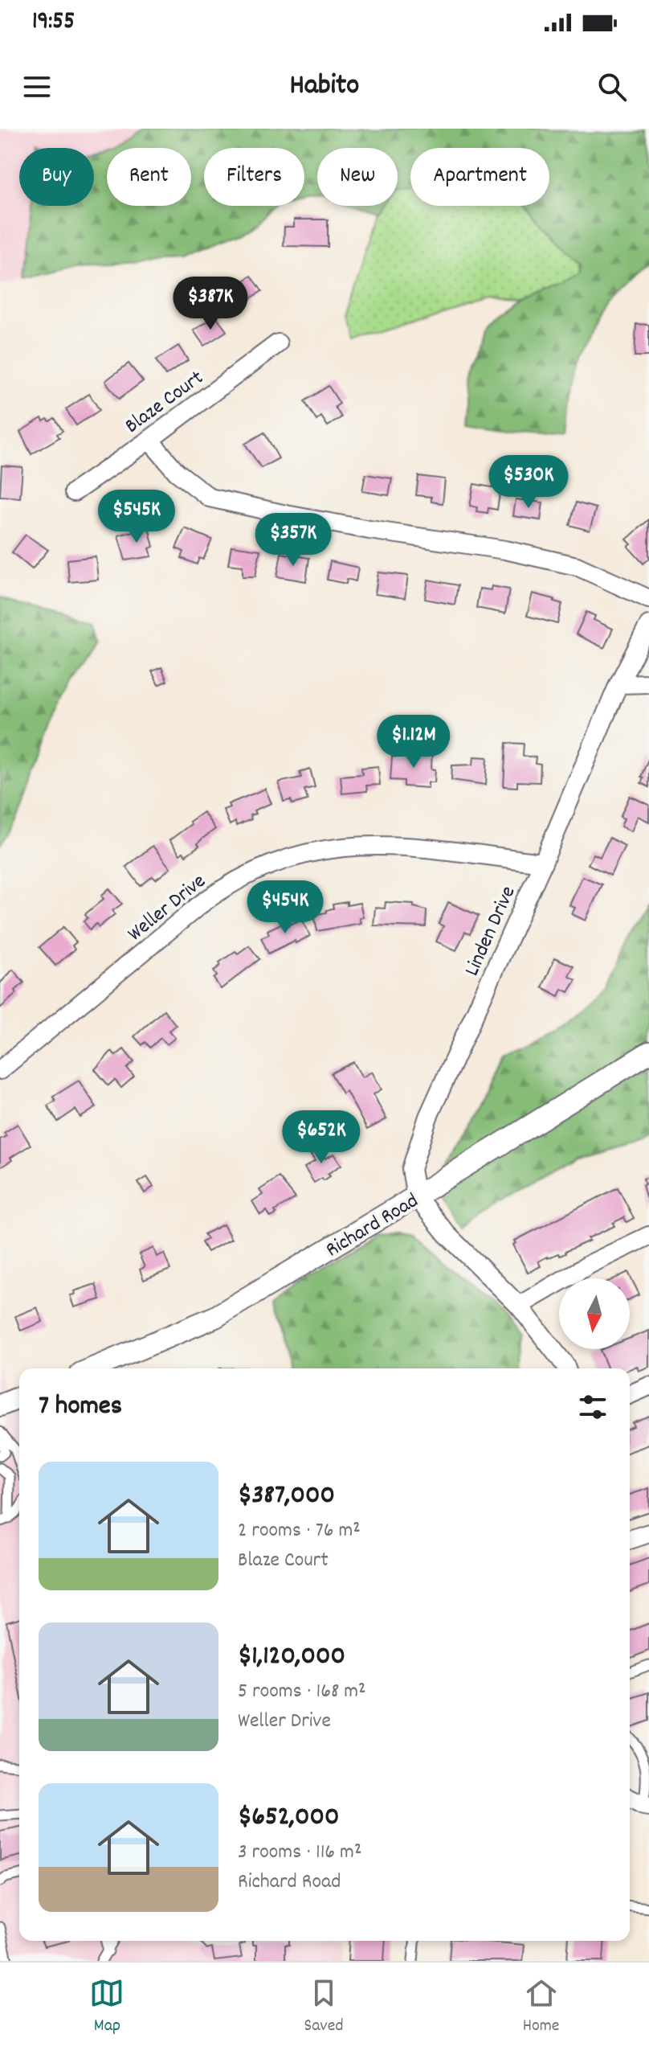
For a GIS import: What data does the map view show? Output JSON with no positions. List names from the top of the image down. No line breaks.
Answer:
{"streets":{"street":["Blaze Court","Weller Drive","Linden Drive","Richard Road"]},"crossings":[["Weller Drive","Linden Drive"],["Linden Drive","Richard Road"]],"north":"bottom","page":{"status":"19:55","header":"Habito","chip":["Buy","Rent","Filters","New","Apartment"],"price":["$387K","$530K","$545K","$357K","$1.12M","$454K","$652K"],"heading":"7 homes","list":[{"name":"$387,000","note":"2 rooms · 76 m² · Blaze Court"},{"name":"$1,120,000","note":"5 rooms · 168 m² · Weller Drive"},{"name":"$652,000","note":"3 rooms · 116 m² · Richard Road"}],"tabs":["Map","Saved","Home"]}}
